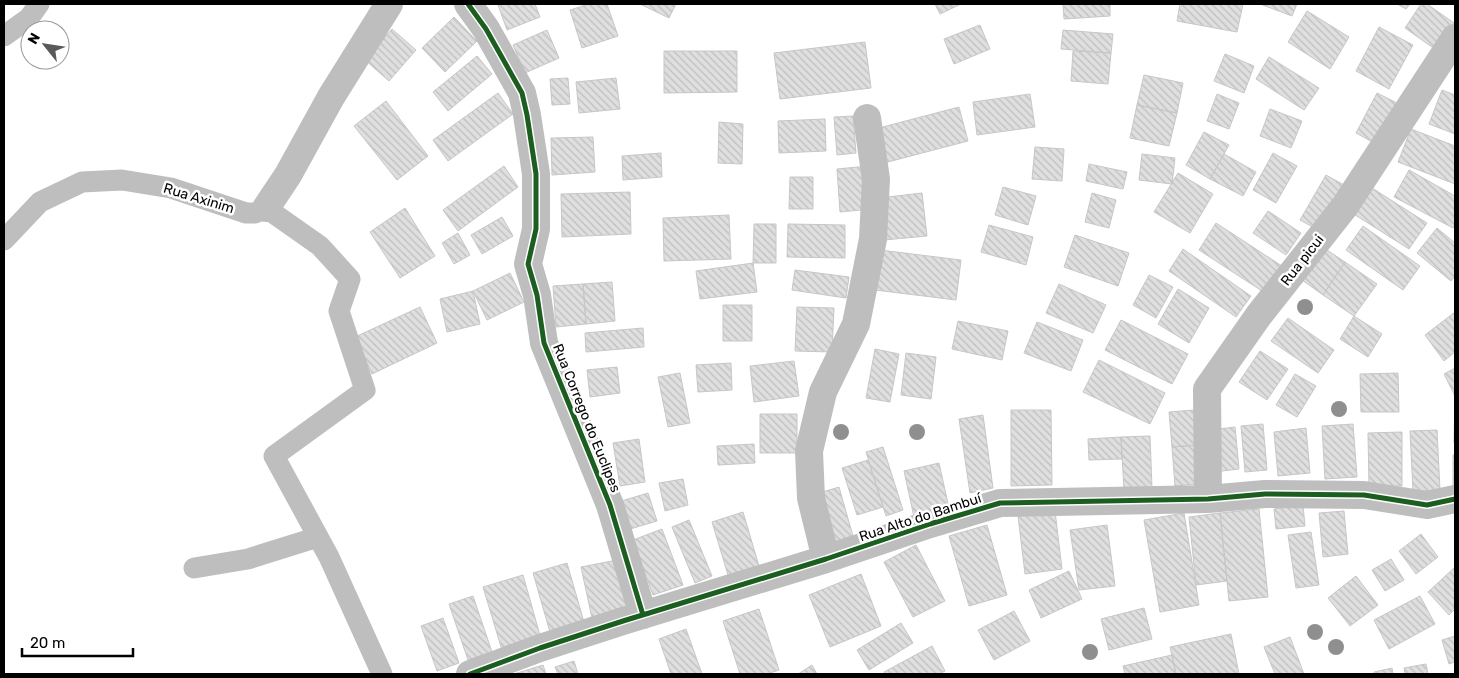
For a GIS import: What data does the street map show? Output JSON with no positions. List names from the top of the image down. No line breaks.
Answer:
{"streets":{"street":["Rua picui","Rua Corrego do Euclipes","Rua Alto do Bambuí"],"lane":["Rua Axinim"]},"crossings":[["Rua picui","Rua Alto do Bambuí"],["Rua Corrego do Euclipes","Rua Alto do Bambuí"]],"scale_bar":"20 m","north":"top left"}
